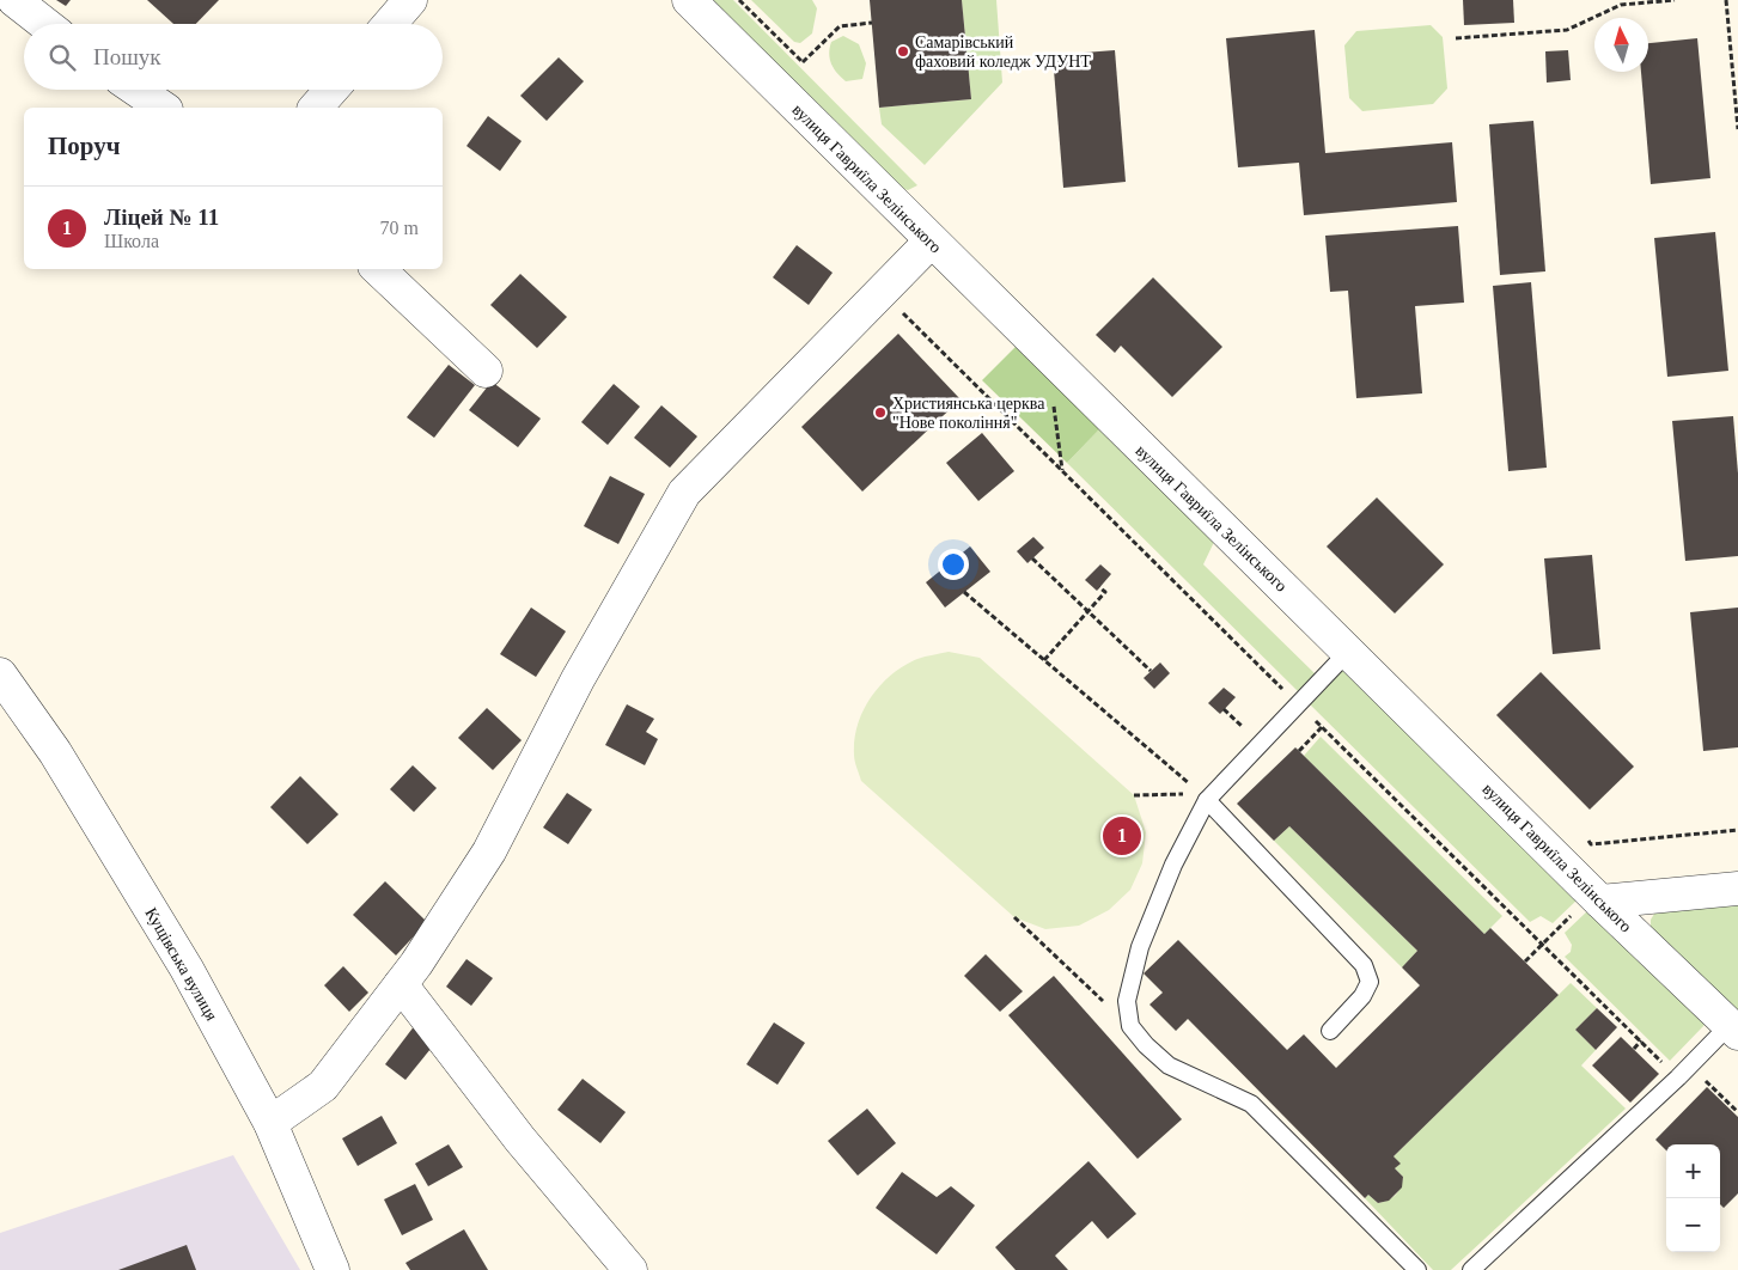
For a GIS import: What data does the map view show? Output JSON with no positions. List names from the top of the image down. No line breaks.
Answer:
{"streets":{"street":["вулиця Гавриїла Зелінського","Кущівська вулиця"]},"places":["Самарівський фаховий коледж УДУНТ","Християнська церква \"Нове покоління\""],"north":"top","page":{"search":"Пошук","heading":"Поруч","list":[{"mark":"1","name":"Ліцей № 11","note":"Школа","value":"70 m"}],"pins":"1","map_buttons":["+","−"]}}
